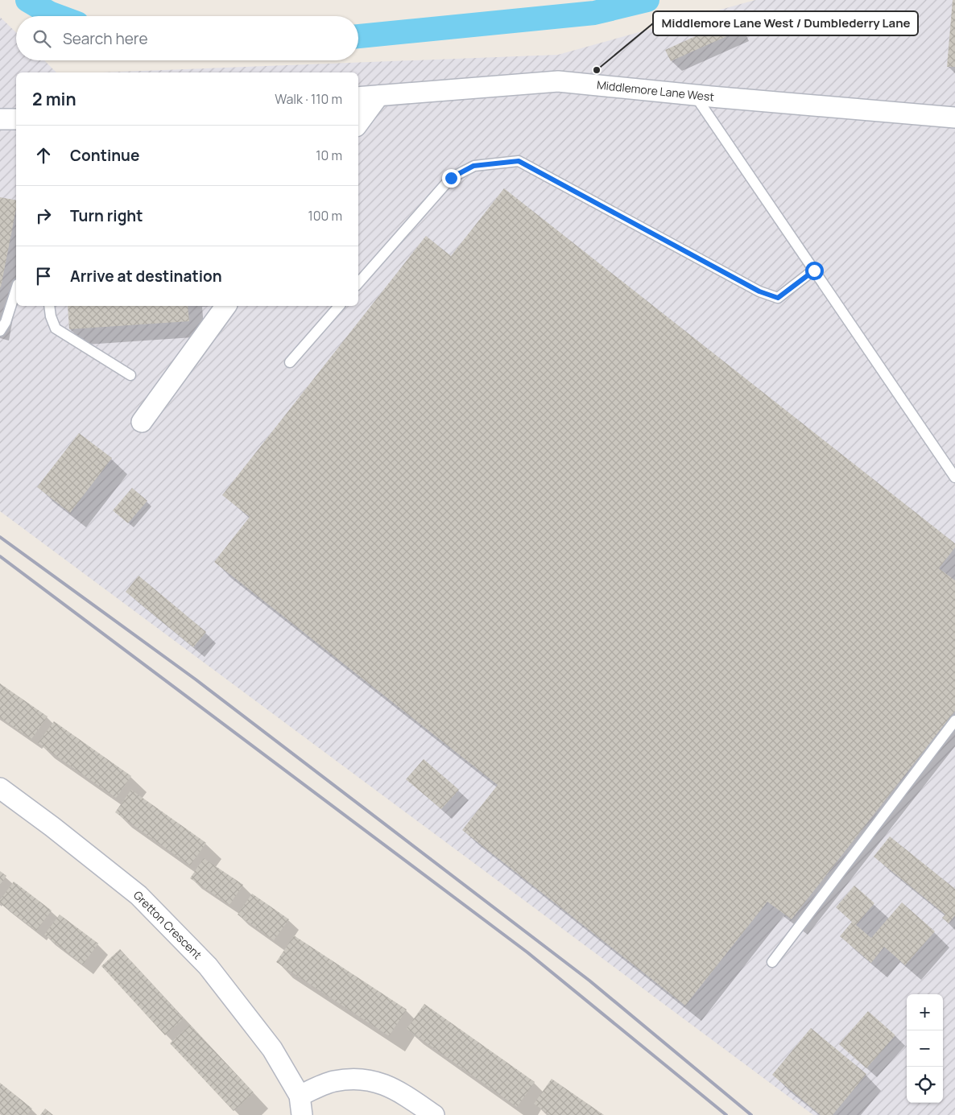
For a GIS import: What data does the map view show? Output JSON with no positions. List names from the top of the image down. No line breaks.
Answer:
{"streets":{"street":["Middlemore Lane West","Gretton Crescent"]},"places":["Middlemore Lane West / Dumblederry Lane"],"page":{"search":"Search here","heading":["2 min","Walk · 110 m"],"list":[["Continue","10 m"],["Turn right","100 m"],"Arrive at destination"],"map_buttons":["+","−"]}}
